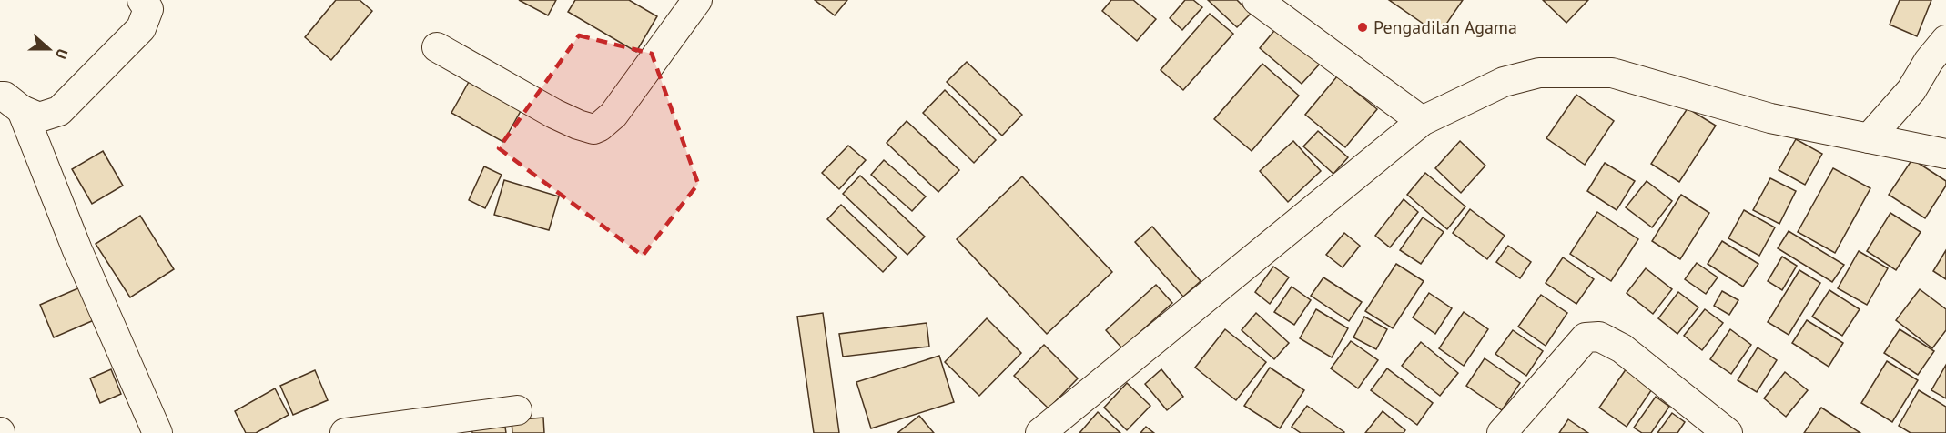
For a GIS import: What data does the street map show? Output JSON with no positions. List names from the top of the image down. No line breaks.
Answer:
{"places":["Pengadilan Agama"],"north":"right"}
